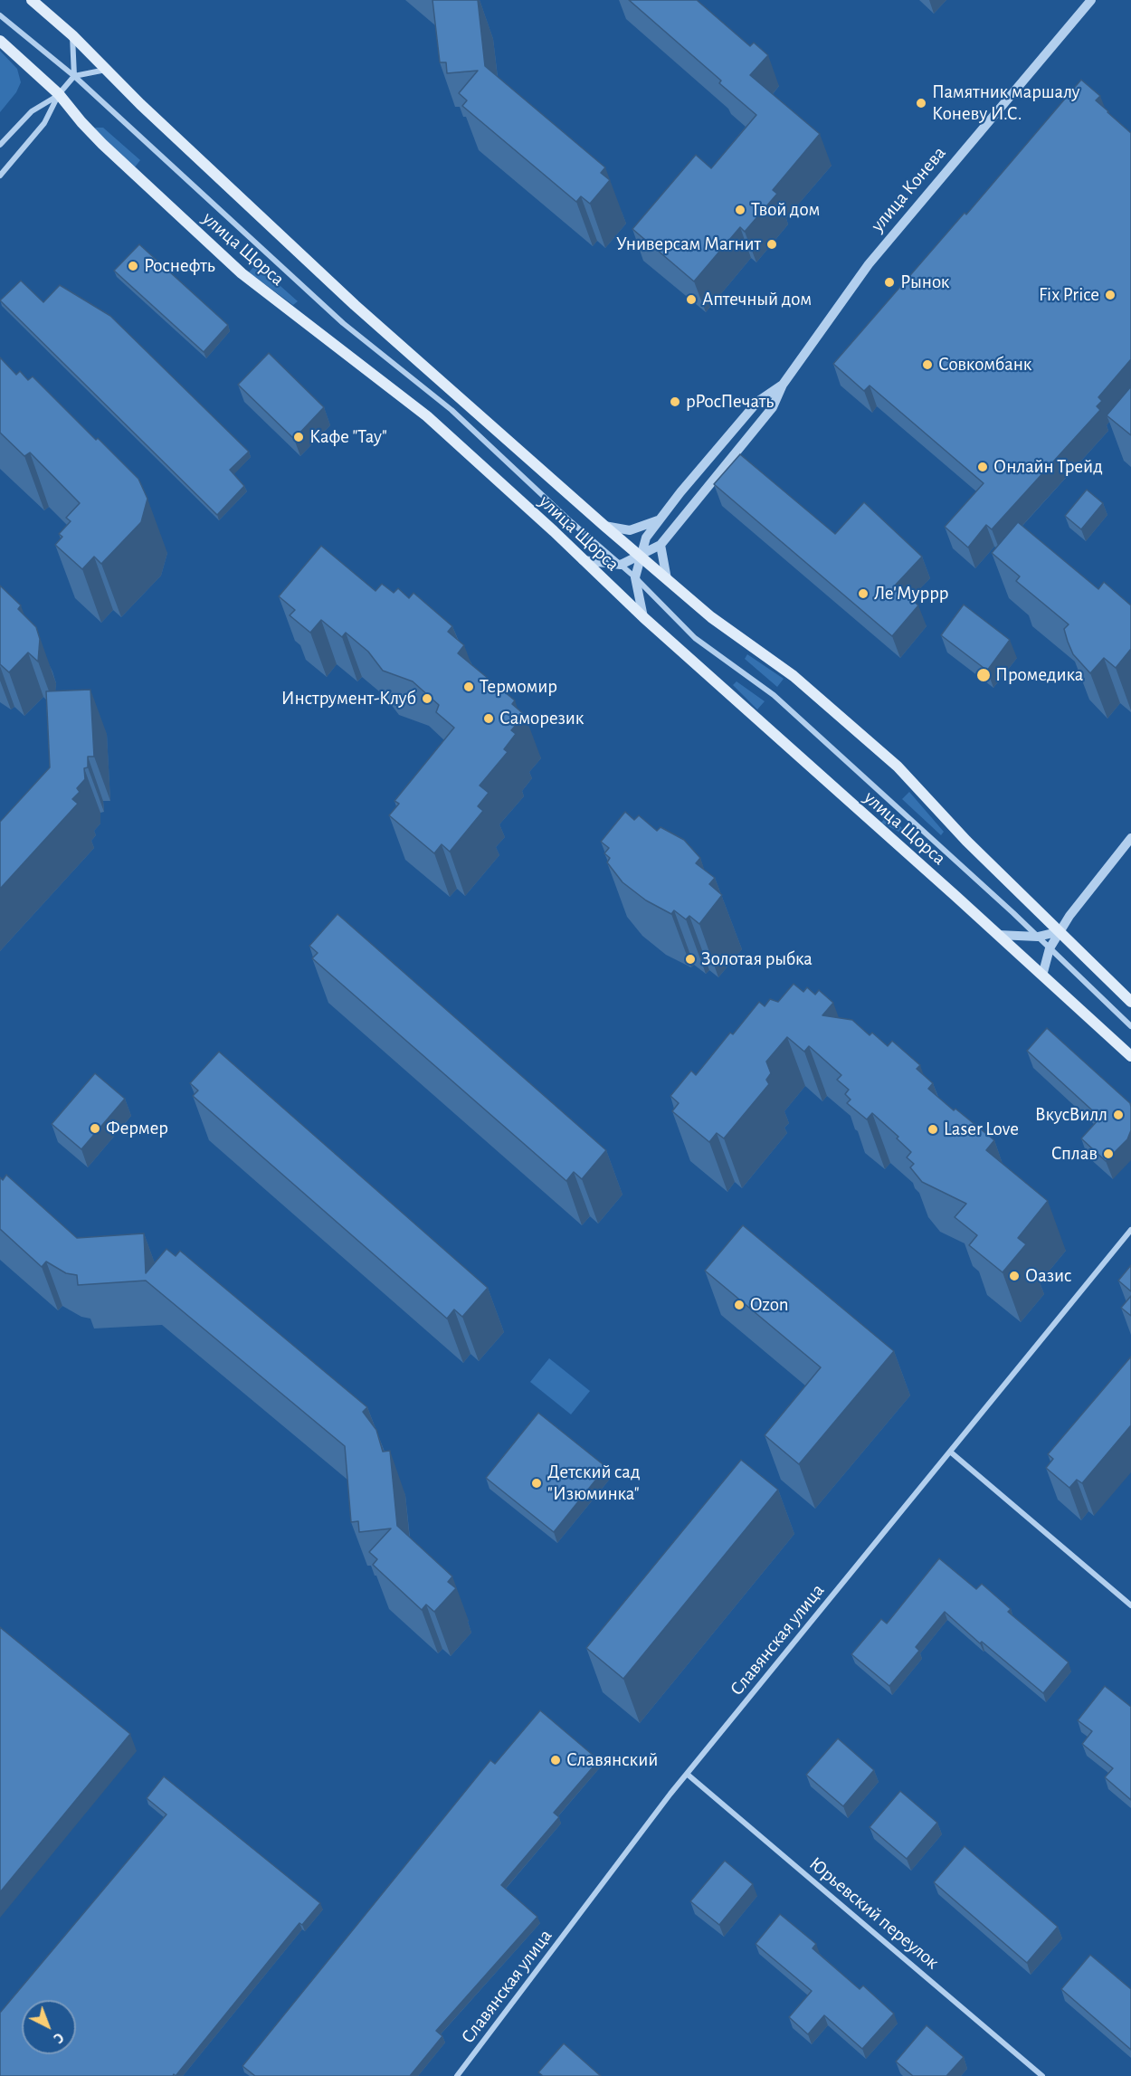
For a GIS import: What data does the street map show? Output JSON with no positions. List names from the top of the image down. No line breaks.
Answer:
{"streets":{"main road":["улица Щорса"],"street":["улица Конева","Славянская улица","Юрьевский переулок"]},"crossings":[["улица Конева","улица Щорса"],["Славянская улица","Юрьевский переулок"]],"places":["Памятник маршалу Коневу И.С.","Твой дом","Универсам Магнит","Роснефть","Рынок","Fix Price","Аптечный дом","Совкомбанк","рРосПечать","Кафе \"Тау\"","Онлайн Трейд","Ле'Муррр","Промедика","Термомир","Инструмент-Клуб","Саморезик","Золотая рыбка","ВкусВилл","Фермер","Laser Love","Сплав","Оазис","Ozon","Детский сад \"Изюминка\"","Славянский"],"north":"bottom right"}
